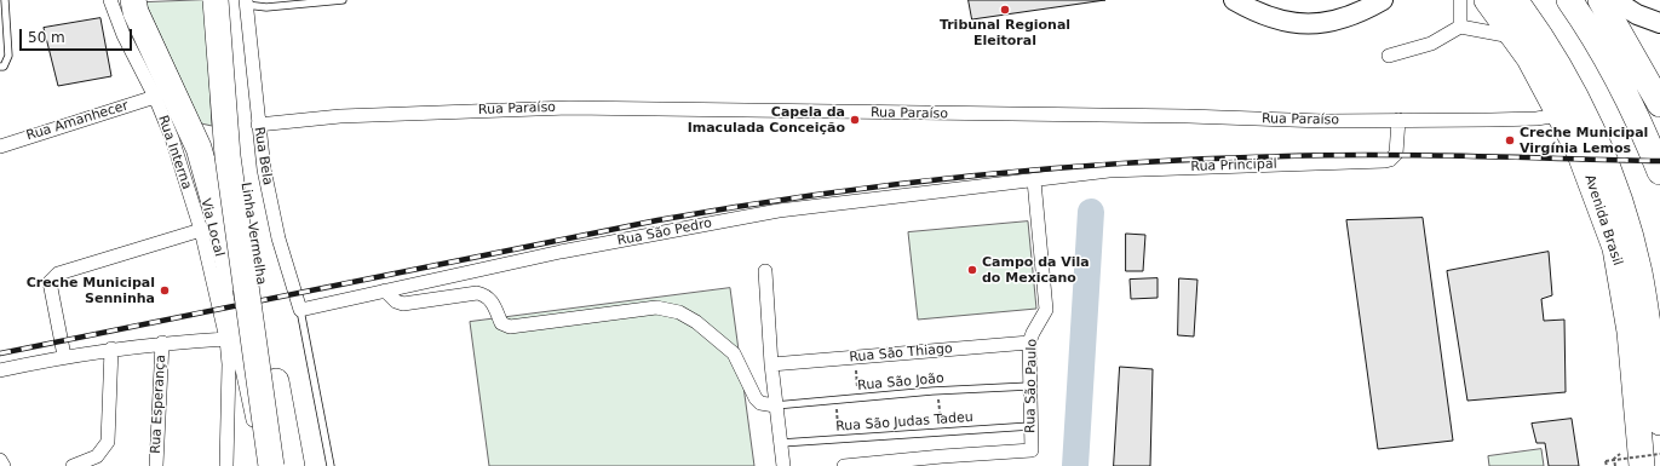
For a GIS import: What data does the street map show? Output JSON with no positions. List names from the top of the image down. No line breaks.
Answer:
{"streets":{"highway":["Avenida Brasil","Linha Vermelha"],"street":["Rua Paraíso","Rua Amanhecer","Rua Interna","Rua Bela","Rua Principal","Via Local","Rua São Pedro","Rua São Thiago","Rua São Paulo","Rua Esperança"],"lane":["Rua São João","Rua São Judas Tadeu"]},"crossings":[["Rua Paraíso","Rua Bela"],["Rua Paraíso","Rua Principal"],["Rua Paraíso","Avenida Brasil"],["Rua Amanhecer","Rua Interna"],["Rua Bela","Rua São Pedro"],["Rua Bela","Linha Vermelha"],["Rua Principal","Rua São Pedro"],["Rua Principal","Rua São Paulo"],["Rua São Pedro","Rua São Paulo"],["Rua São Thiago","Rua São Paulo"],["Rua São João","Rua São Paulo"],["Rua São Paulo","Rua São Judas Tadeu"]],"places":["Tribunal Regional Eleitoral","Capela da Imaculada Conceição","Creche Municipal Virgínia Lemos","Campo da Vila do Mexicano","Creche Municipal Senninha"],"scale_bar":"50 m"}
